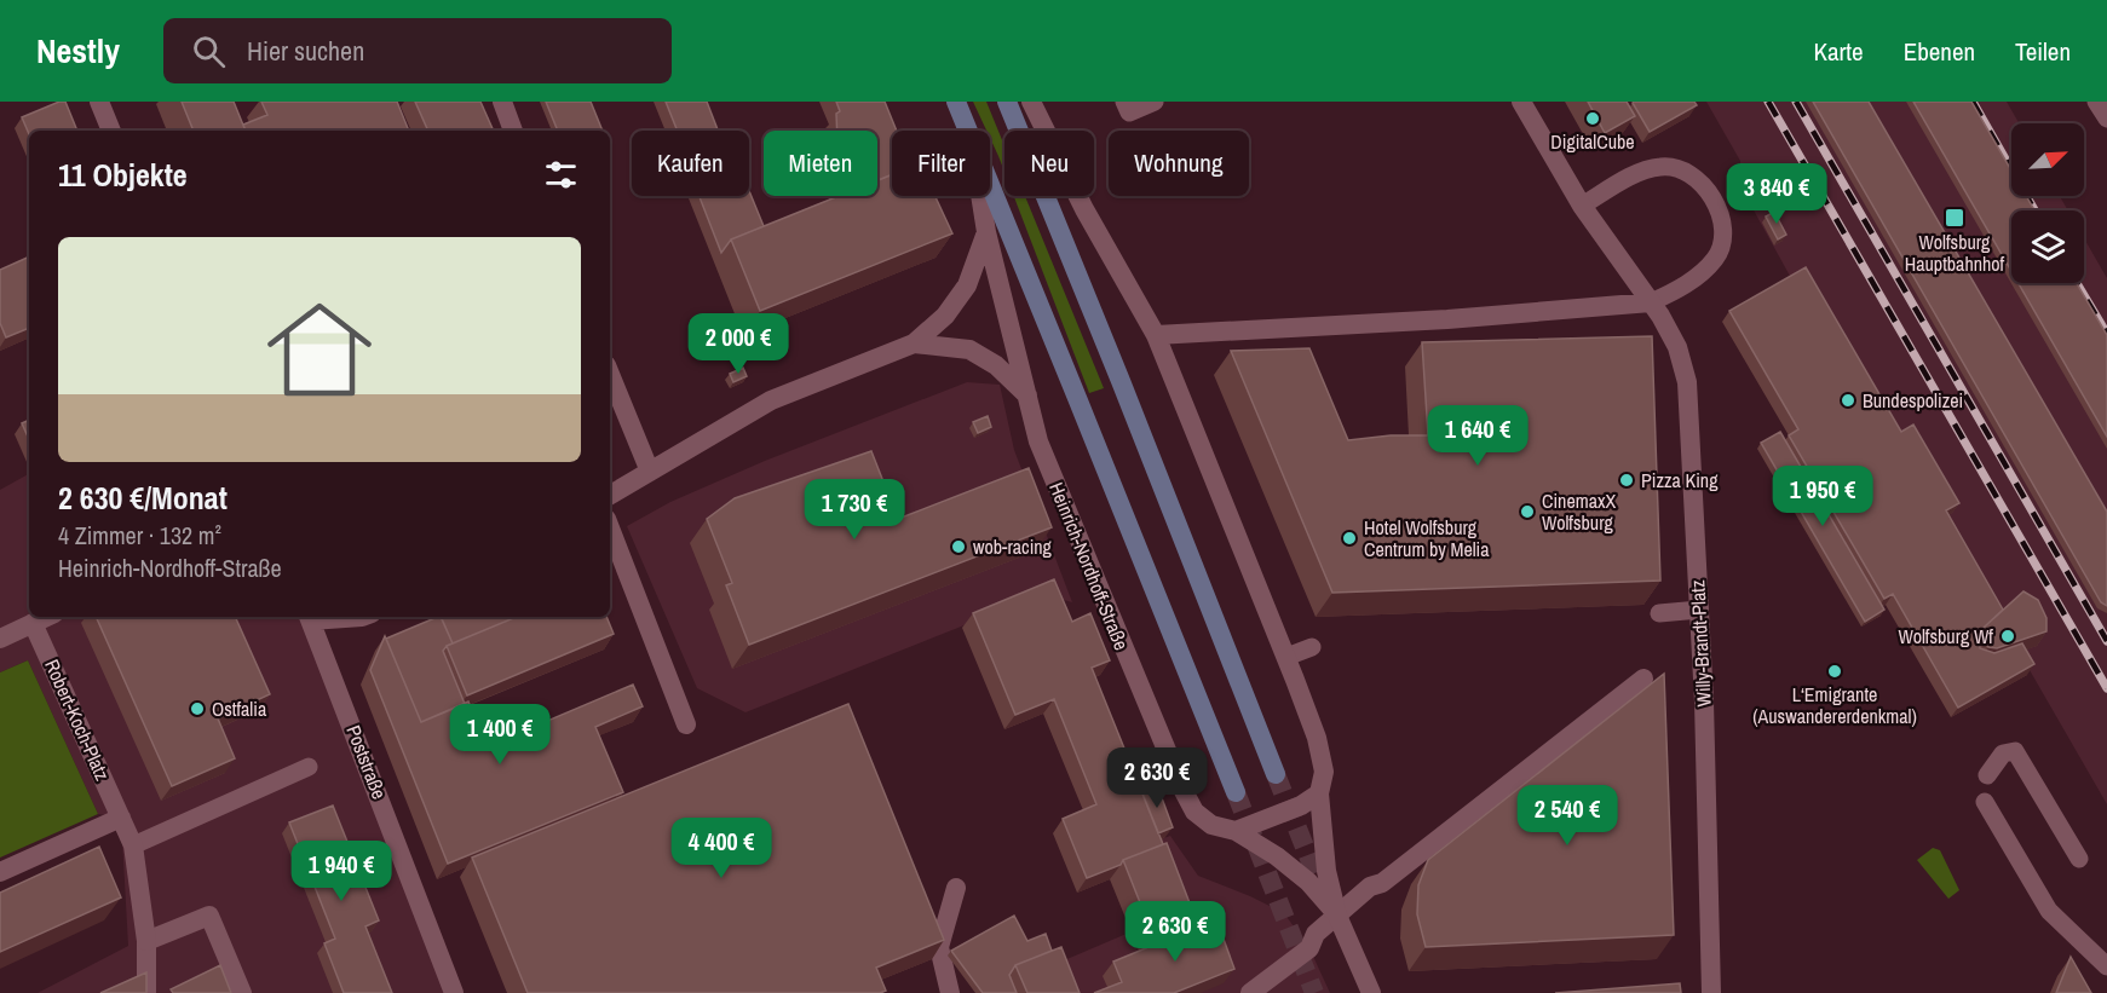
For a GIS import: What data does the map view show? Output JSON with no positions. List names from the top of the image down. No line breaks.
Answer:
{"streets":{"main road":["Heinrich-Nordhoff-Straße"],"street":["Willy-Brandt-Platz","Robert-Koch-Platz","Poststraße"]},"places":{"other":["DigitalCube","Bundespolizei","Pizza King","CinemaxX Wolfsburg","Hotel Wolfsburg Centrum by Melia","wob-racing","Wolfsburg Wf","L‘Emigrante (Auswandererdenkmal)","Ostfalia"],"transit":["Wolfsburg Hauptbahnhof"]},"north":"top right","page":{"header":"Nestly","search":"Hier suchen","nav":["Karte","Ebenen","Teilen"],"chip":["Kaufen","Mieten","Filter","Neu","Wohnung"],"heading":"11 Objekte","price":["3 840 €","2 000 €","1 640 €","1 950 €","1 730 €","1 400 €","2 630 €","2 540 €","4 400 €","1 940 €","2 630 €"],"list":[{"name":"2 630 €/Monat","note":"4 Zimmer · 132 m² · Heinrich-Nordhoff-Straße"}]}}
